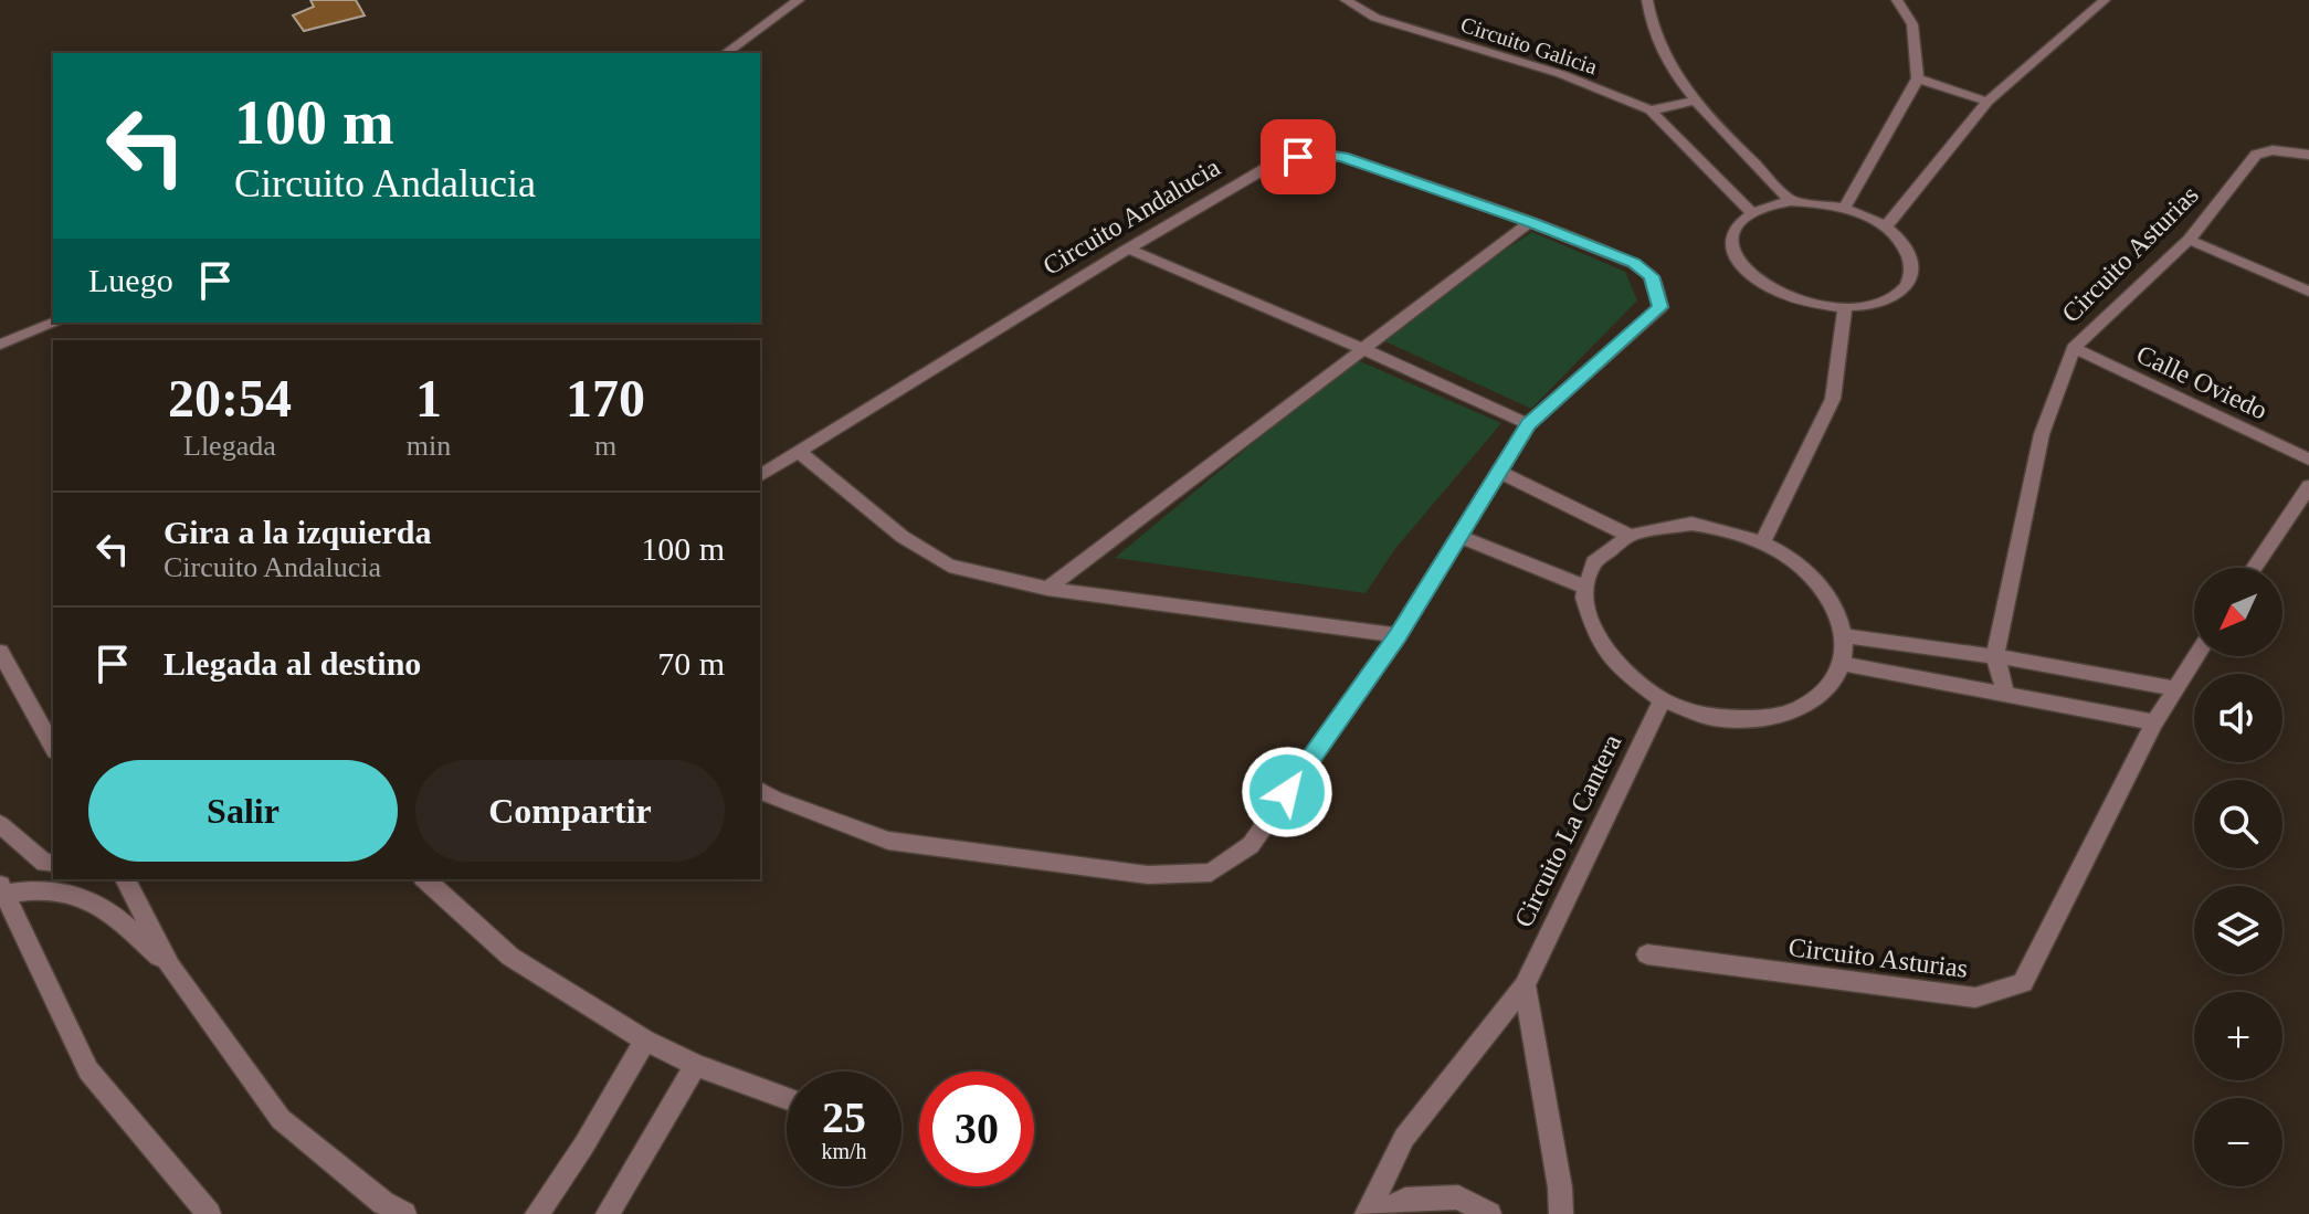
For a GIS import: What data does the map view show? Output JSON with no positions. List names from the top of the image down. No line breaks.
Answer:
{"streets":{"street":["Circuito Galicia","Circuito Andalucia","Circuito Asturias","Calle Oviedo","Circuito La Cantera"]},"crossings":[["Circuito Asturias","Calle Oviedo"]],"north":"bottom left","page":{"turn":["100 m","Circuito Andalucia"],"then":"Luego","eta":["20:54","Llegada","1","min","170","m"],"list":[{"name":"Gira a la izquierda","note":"Circuito Andalucia","value":"100 m"},{"name":"Llegada al destino","value":"70 m"}],"map_buttons":["+","−"],"buttons":["Salir","Compartir"],"speed":"25 km/h","limit":"30"}}
